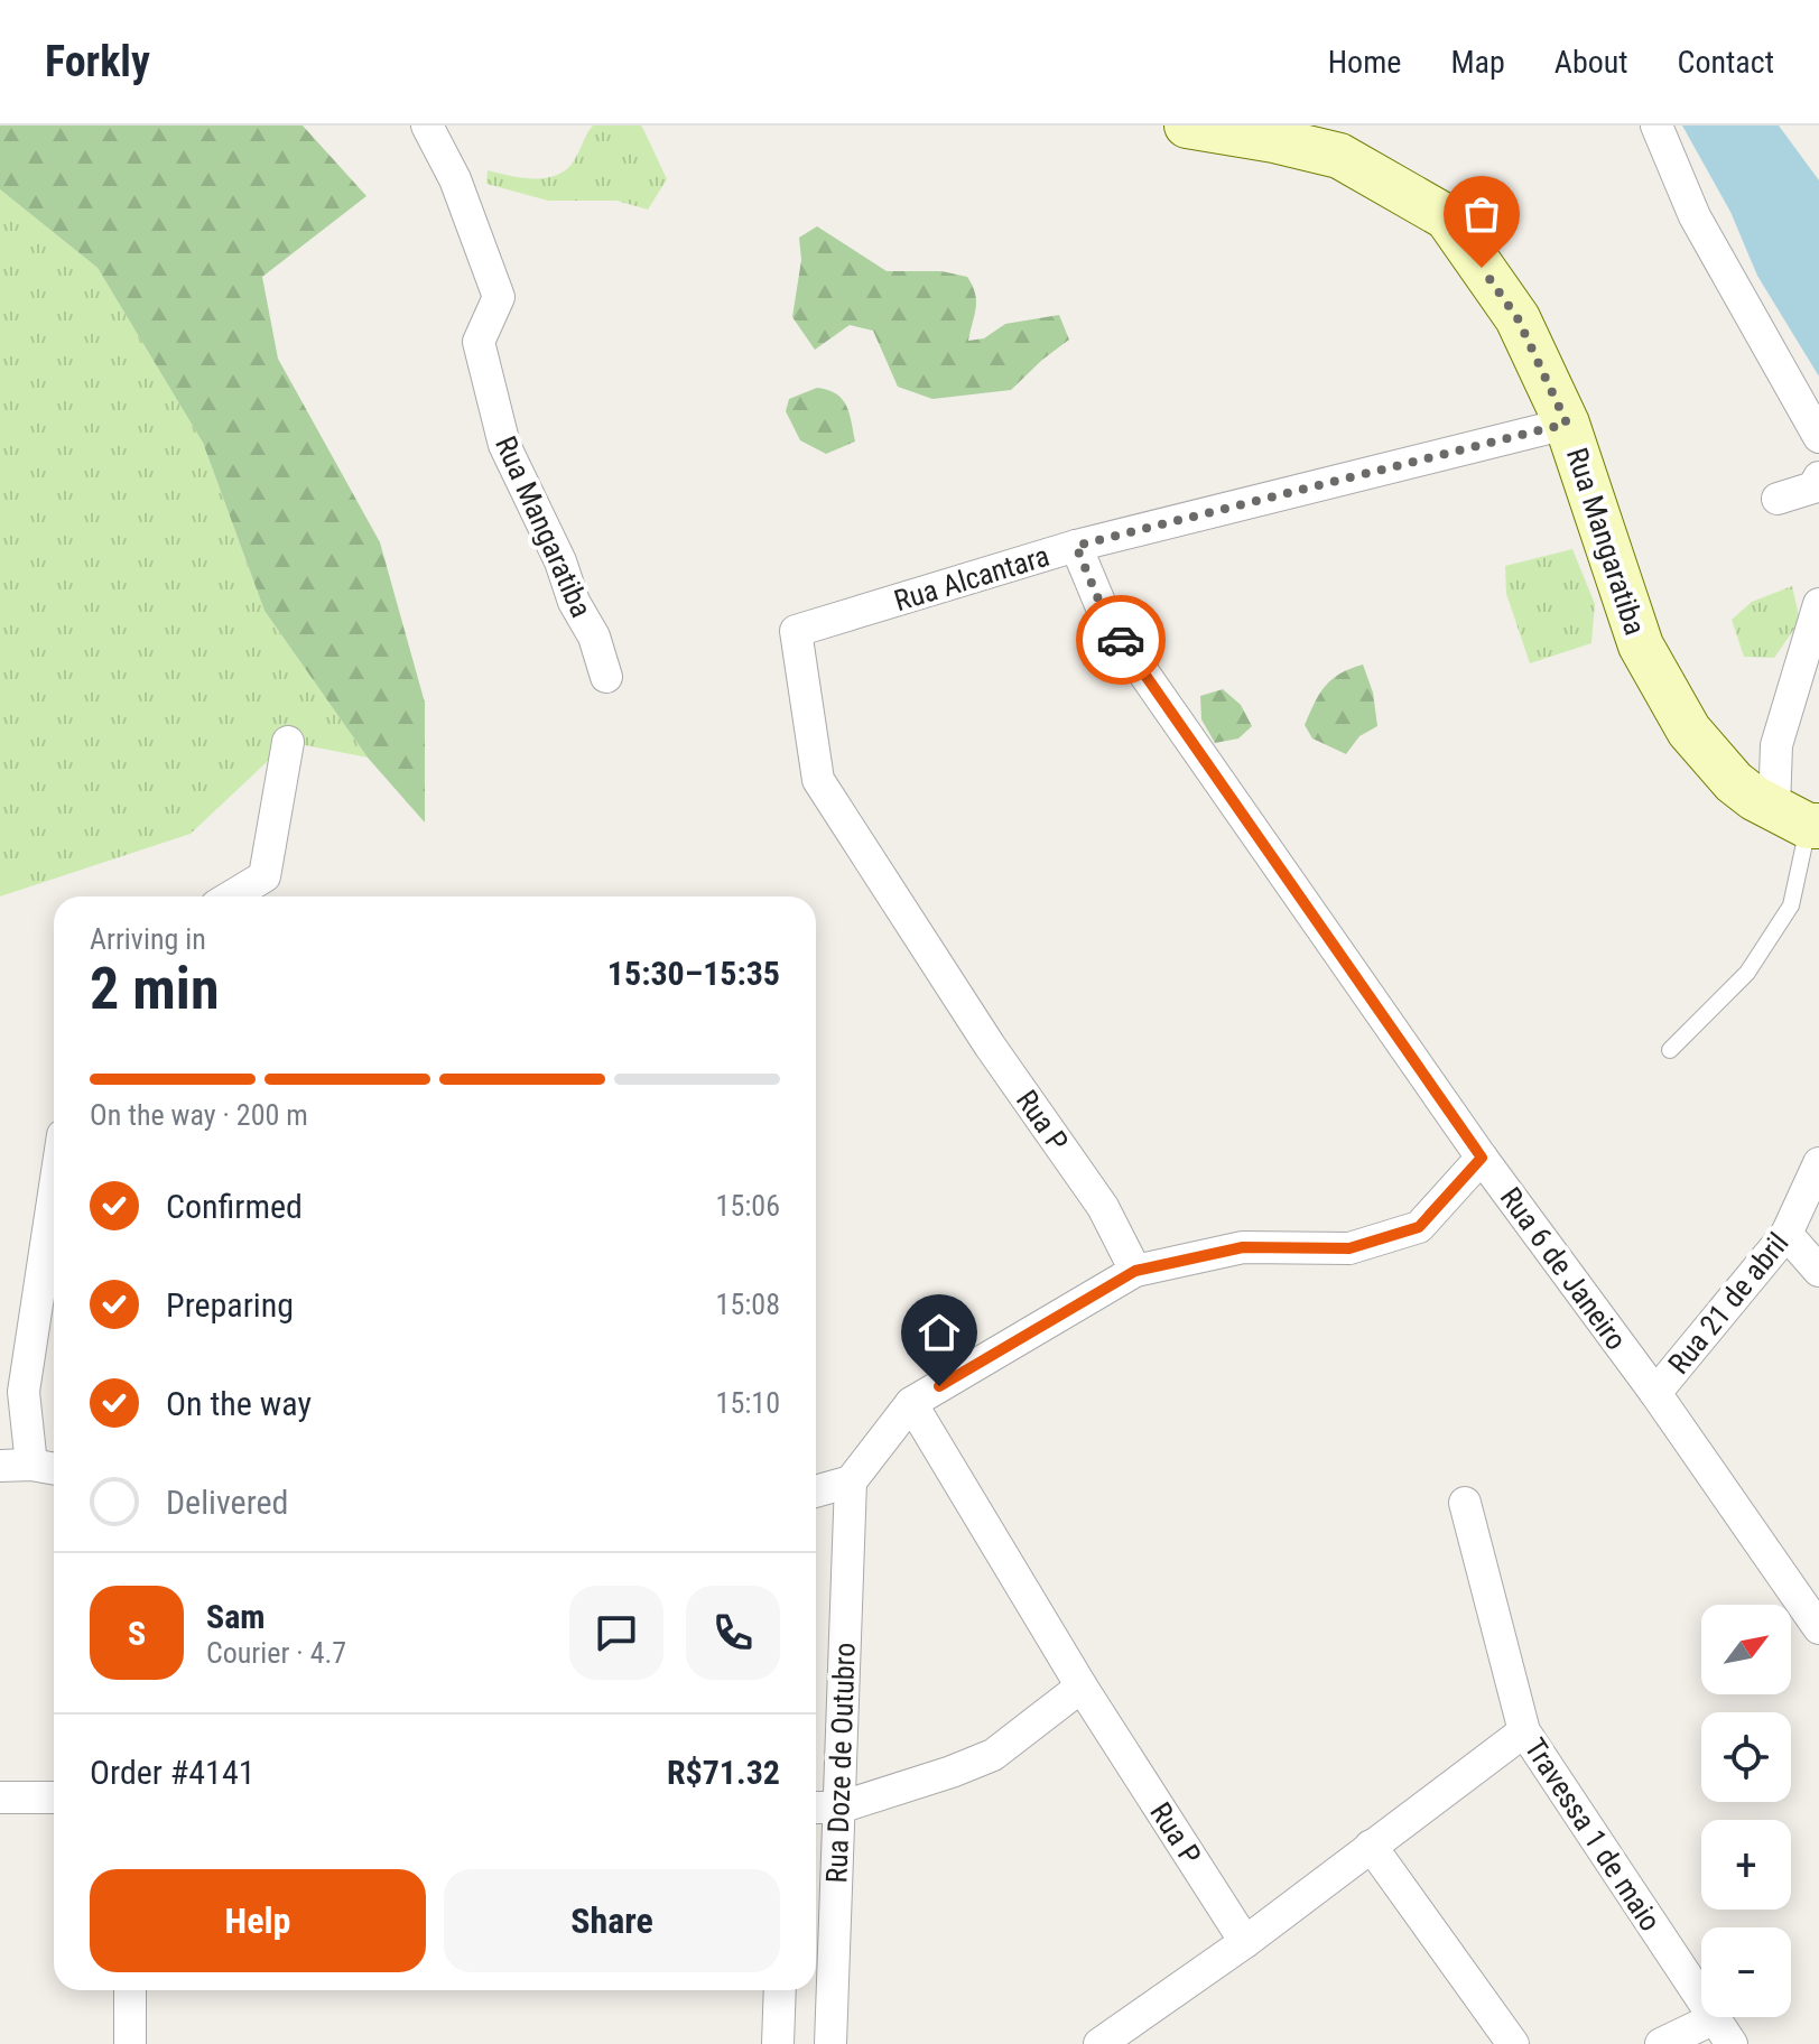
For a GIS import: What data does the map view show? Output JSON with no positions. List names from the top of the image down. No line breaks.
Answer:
{"streets":{"main road":["Rua Mangaratiba"],"street":["Rua Alcantara","Rua P","Rua 6 de Janeiro","Rua 21 de abril","Rua Doze de Outubro","Travessa 1 de maio"]},"crossings":[["Rua Mangaratiba","Rua Alcantara"],["Rua Alcantara","Rua P"],["Rua Alcantara","Rua 6 de Janeiro"],["Rua 6 de Janeiro","Rua 21 de abril"]],"north":"top right","page":{"header":"Forkly","nav":["Home","Map","About","Contact"],"heading":["2 min","Arriving in","15:30–15:35"],"panel":["Sam","Courier · 4.7","Order #4141","R$71.32"],"bar":"On the way · 200 m","list":[["Confirmed","15:06"],["Preparing","15:08"],["On the way","15:10"],"Delivered"],"round":"S","map_buttons":["+","−"],"buttons":["Help","Share"]}}
